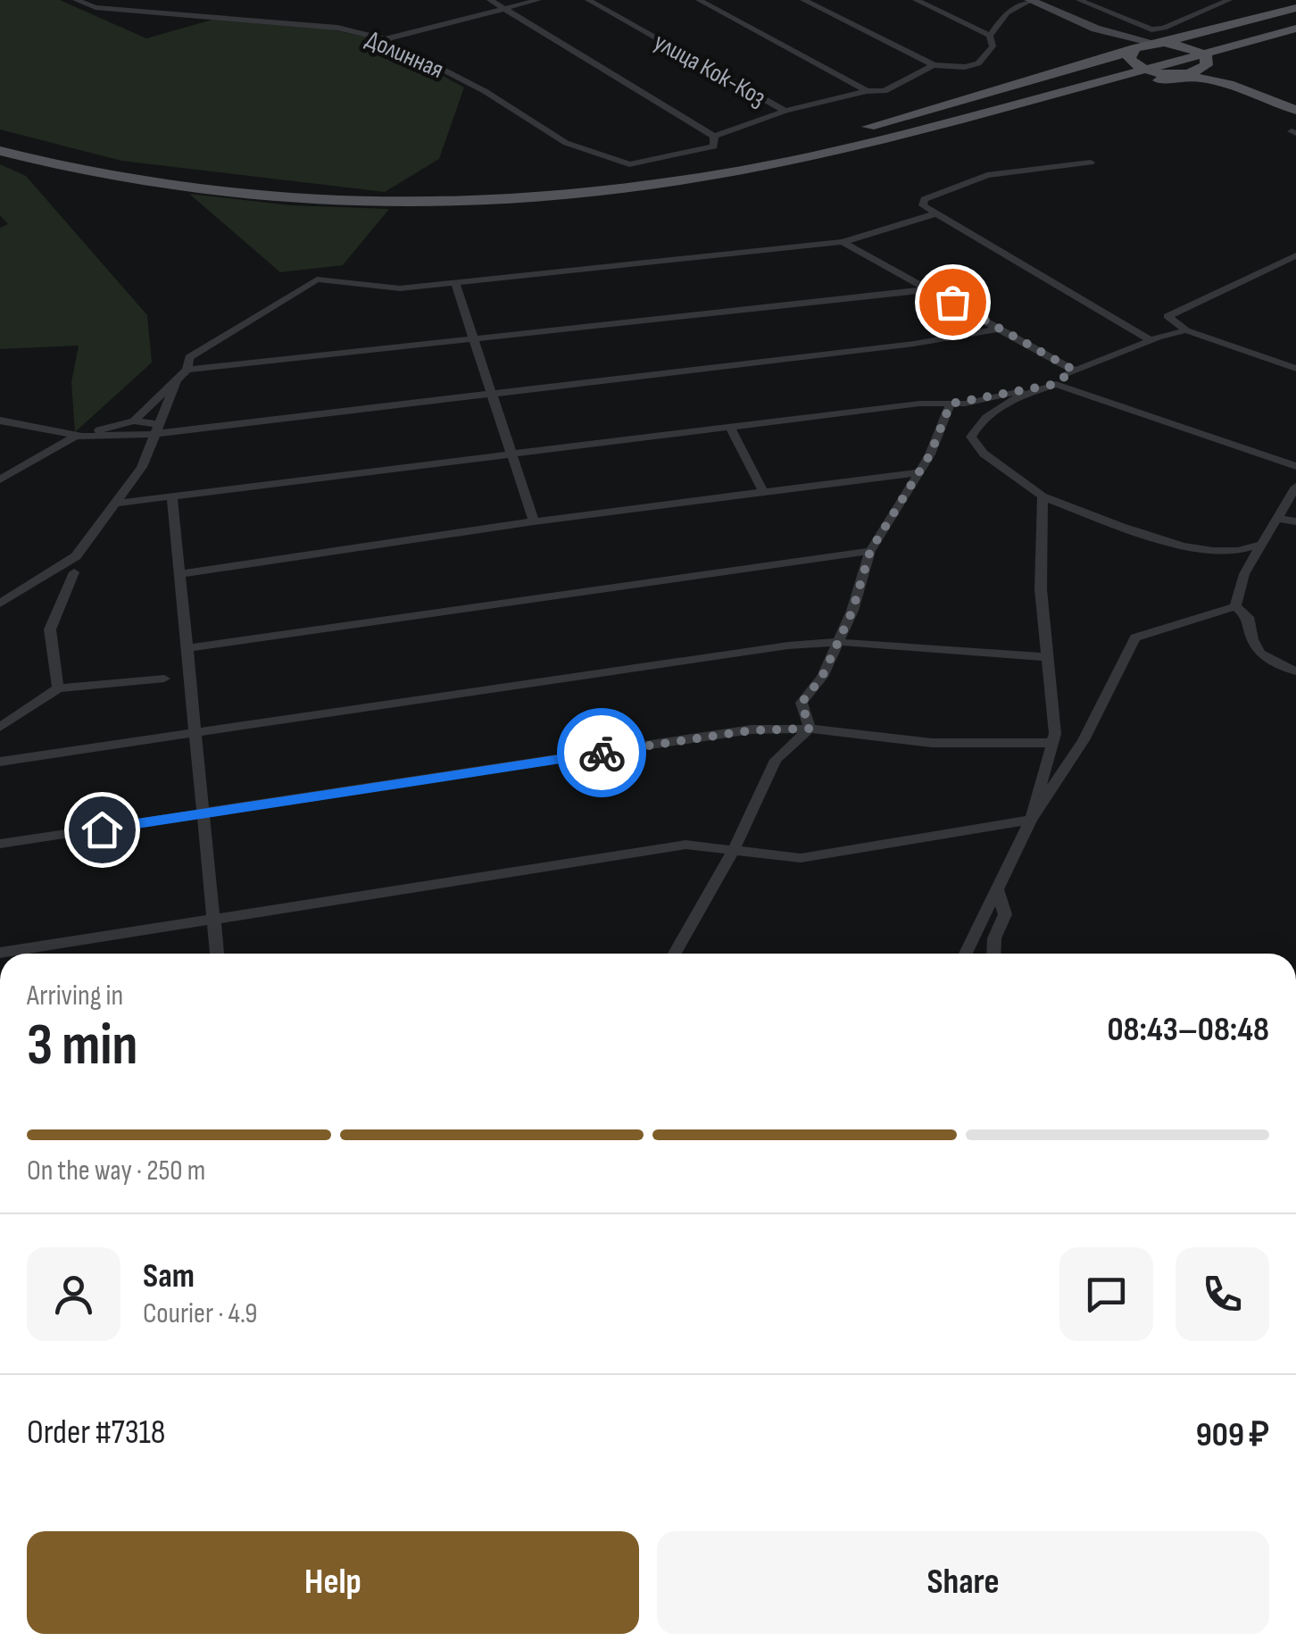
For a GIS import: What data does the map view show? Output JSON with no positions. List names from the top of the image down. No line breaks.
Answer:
{"streets":{"street":["Долинная","улица Кок-Коз"]},"crossings":[["Долинная","улица Кок-Коз"]],"page":{"heading":["3 min","Arriving in","08:43–08:48"],"panel":["Sam","Courier · 4.9","Order #7318","909 ₽"],"bar":"On the way · 250 m","buttons":["Help","Share"]}}
